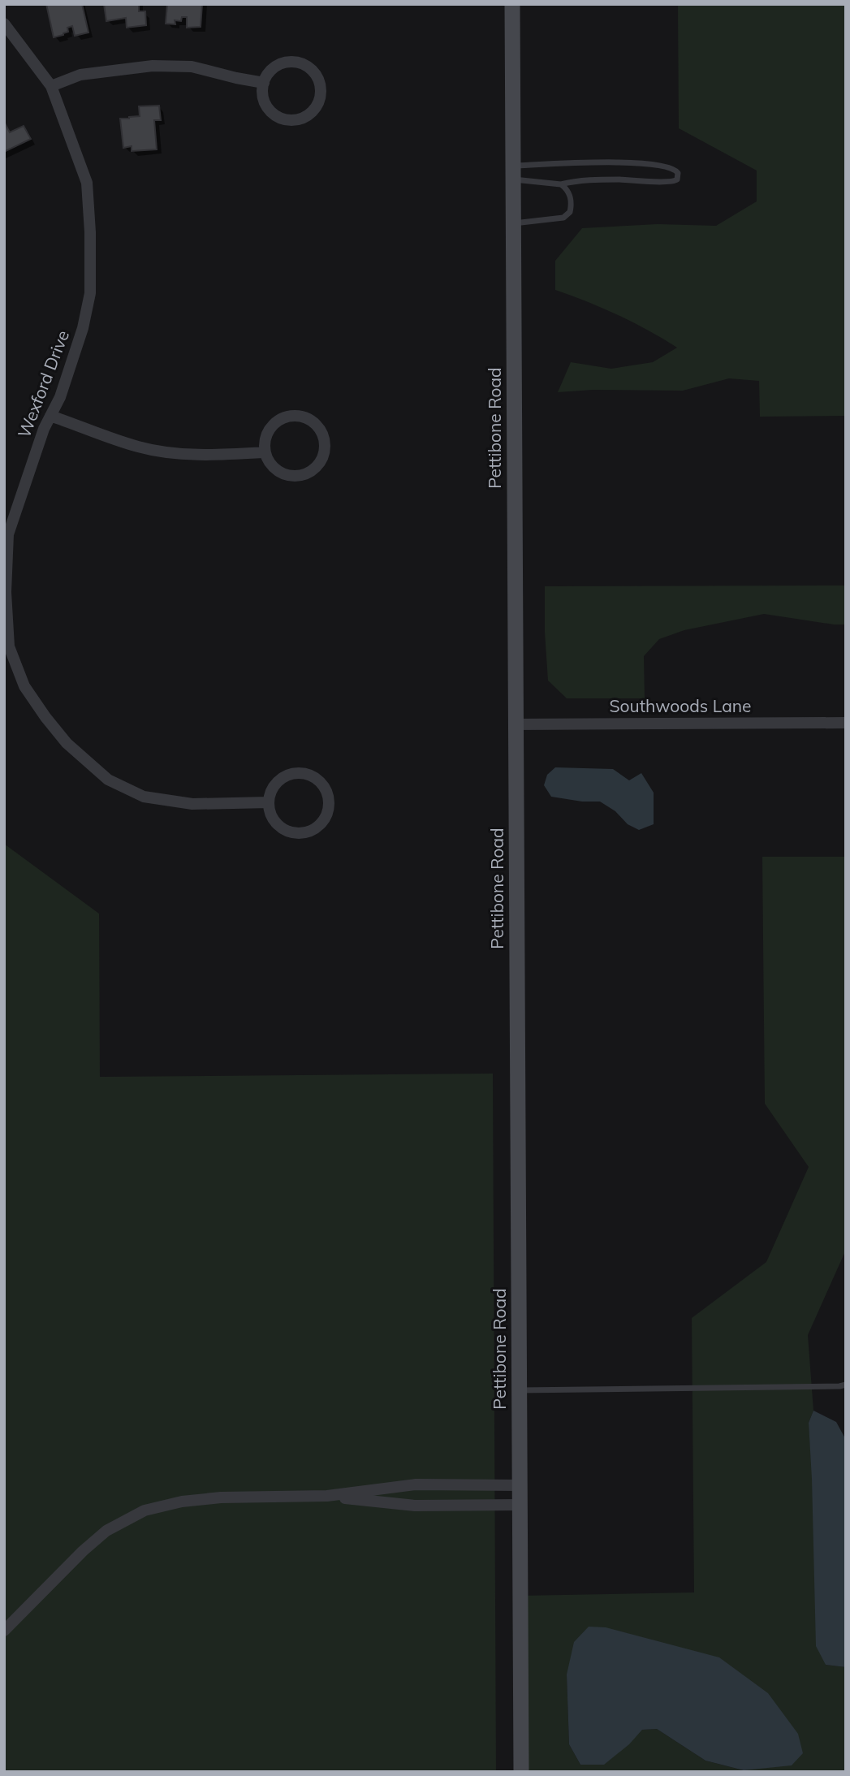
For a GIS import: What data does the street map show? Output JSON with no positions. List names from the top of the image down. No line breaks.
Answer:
{"streets":{"street":["Wexford Drive","Pettibone Road","Southwoods Lane"]},"crossings":[["Pettibone Road","Southwoods Lane"]]}
